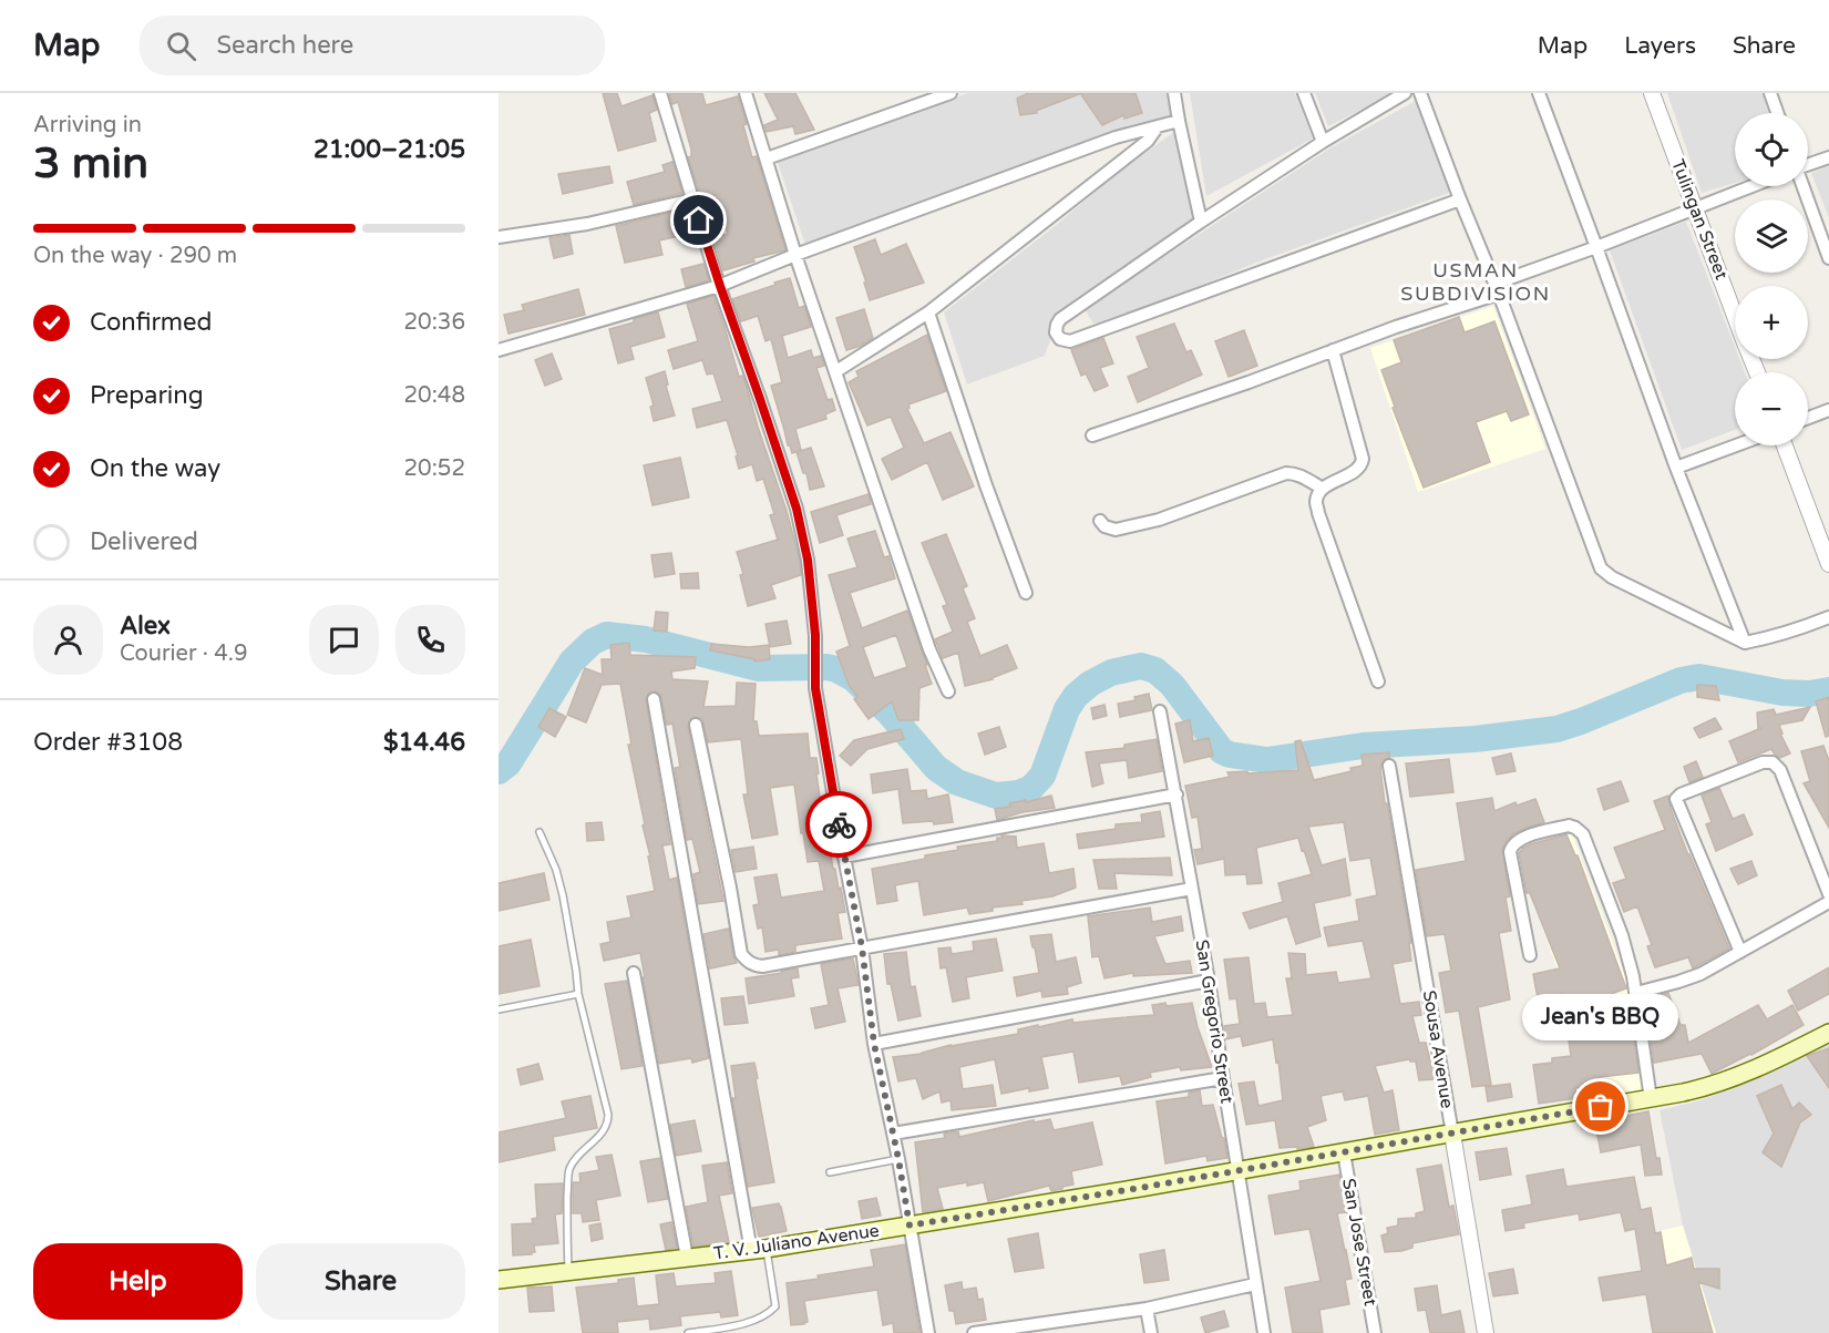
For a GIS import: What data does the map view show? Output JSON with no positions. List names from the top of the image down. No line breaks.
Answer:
{"streets":{"main road":["T. V. Juliano Avenue"],"street":["Tulingan Street","San Gregorio Street","Sousa Avenue","San Jose Street"]},"crossings":[["San Gregorio Street","T. V. Juliano Avenue"],["Sousa Avenue","T. V. Juliano Avenue"],["T. V. Juliano Avenue","San Jose Street"]],"districts":["USMAN SUBDIVISION"],"places":["Jean's BBQ"],"page":{"header":"Map","search":"Search here","nav":["Map","Layers","Share"],"heading":["3 min","Arriving in","21:00–21:05"],"panel":["Alex","Courier · 4.9","Order #3108","$14.46"],"map_buttons":["+","−"],"bar":"On the way · 290 m","list":[["Confirmed","20:36"],["Preparing","20:48"],["On the way","20:52"],"Delivered"],"bubble":"Jean's BBQ","buttons":["Help","Share"]}}
